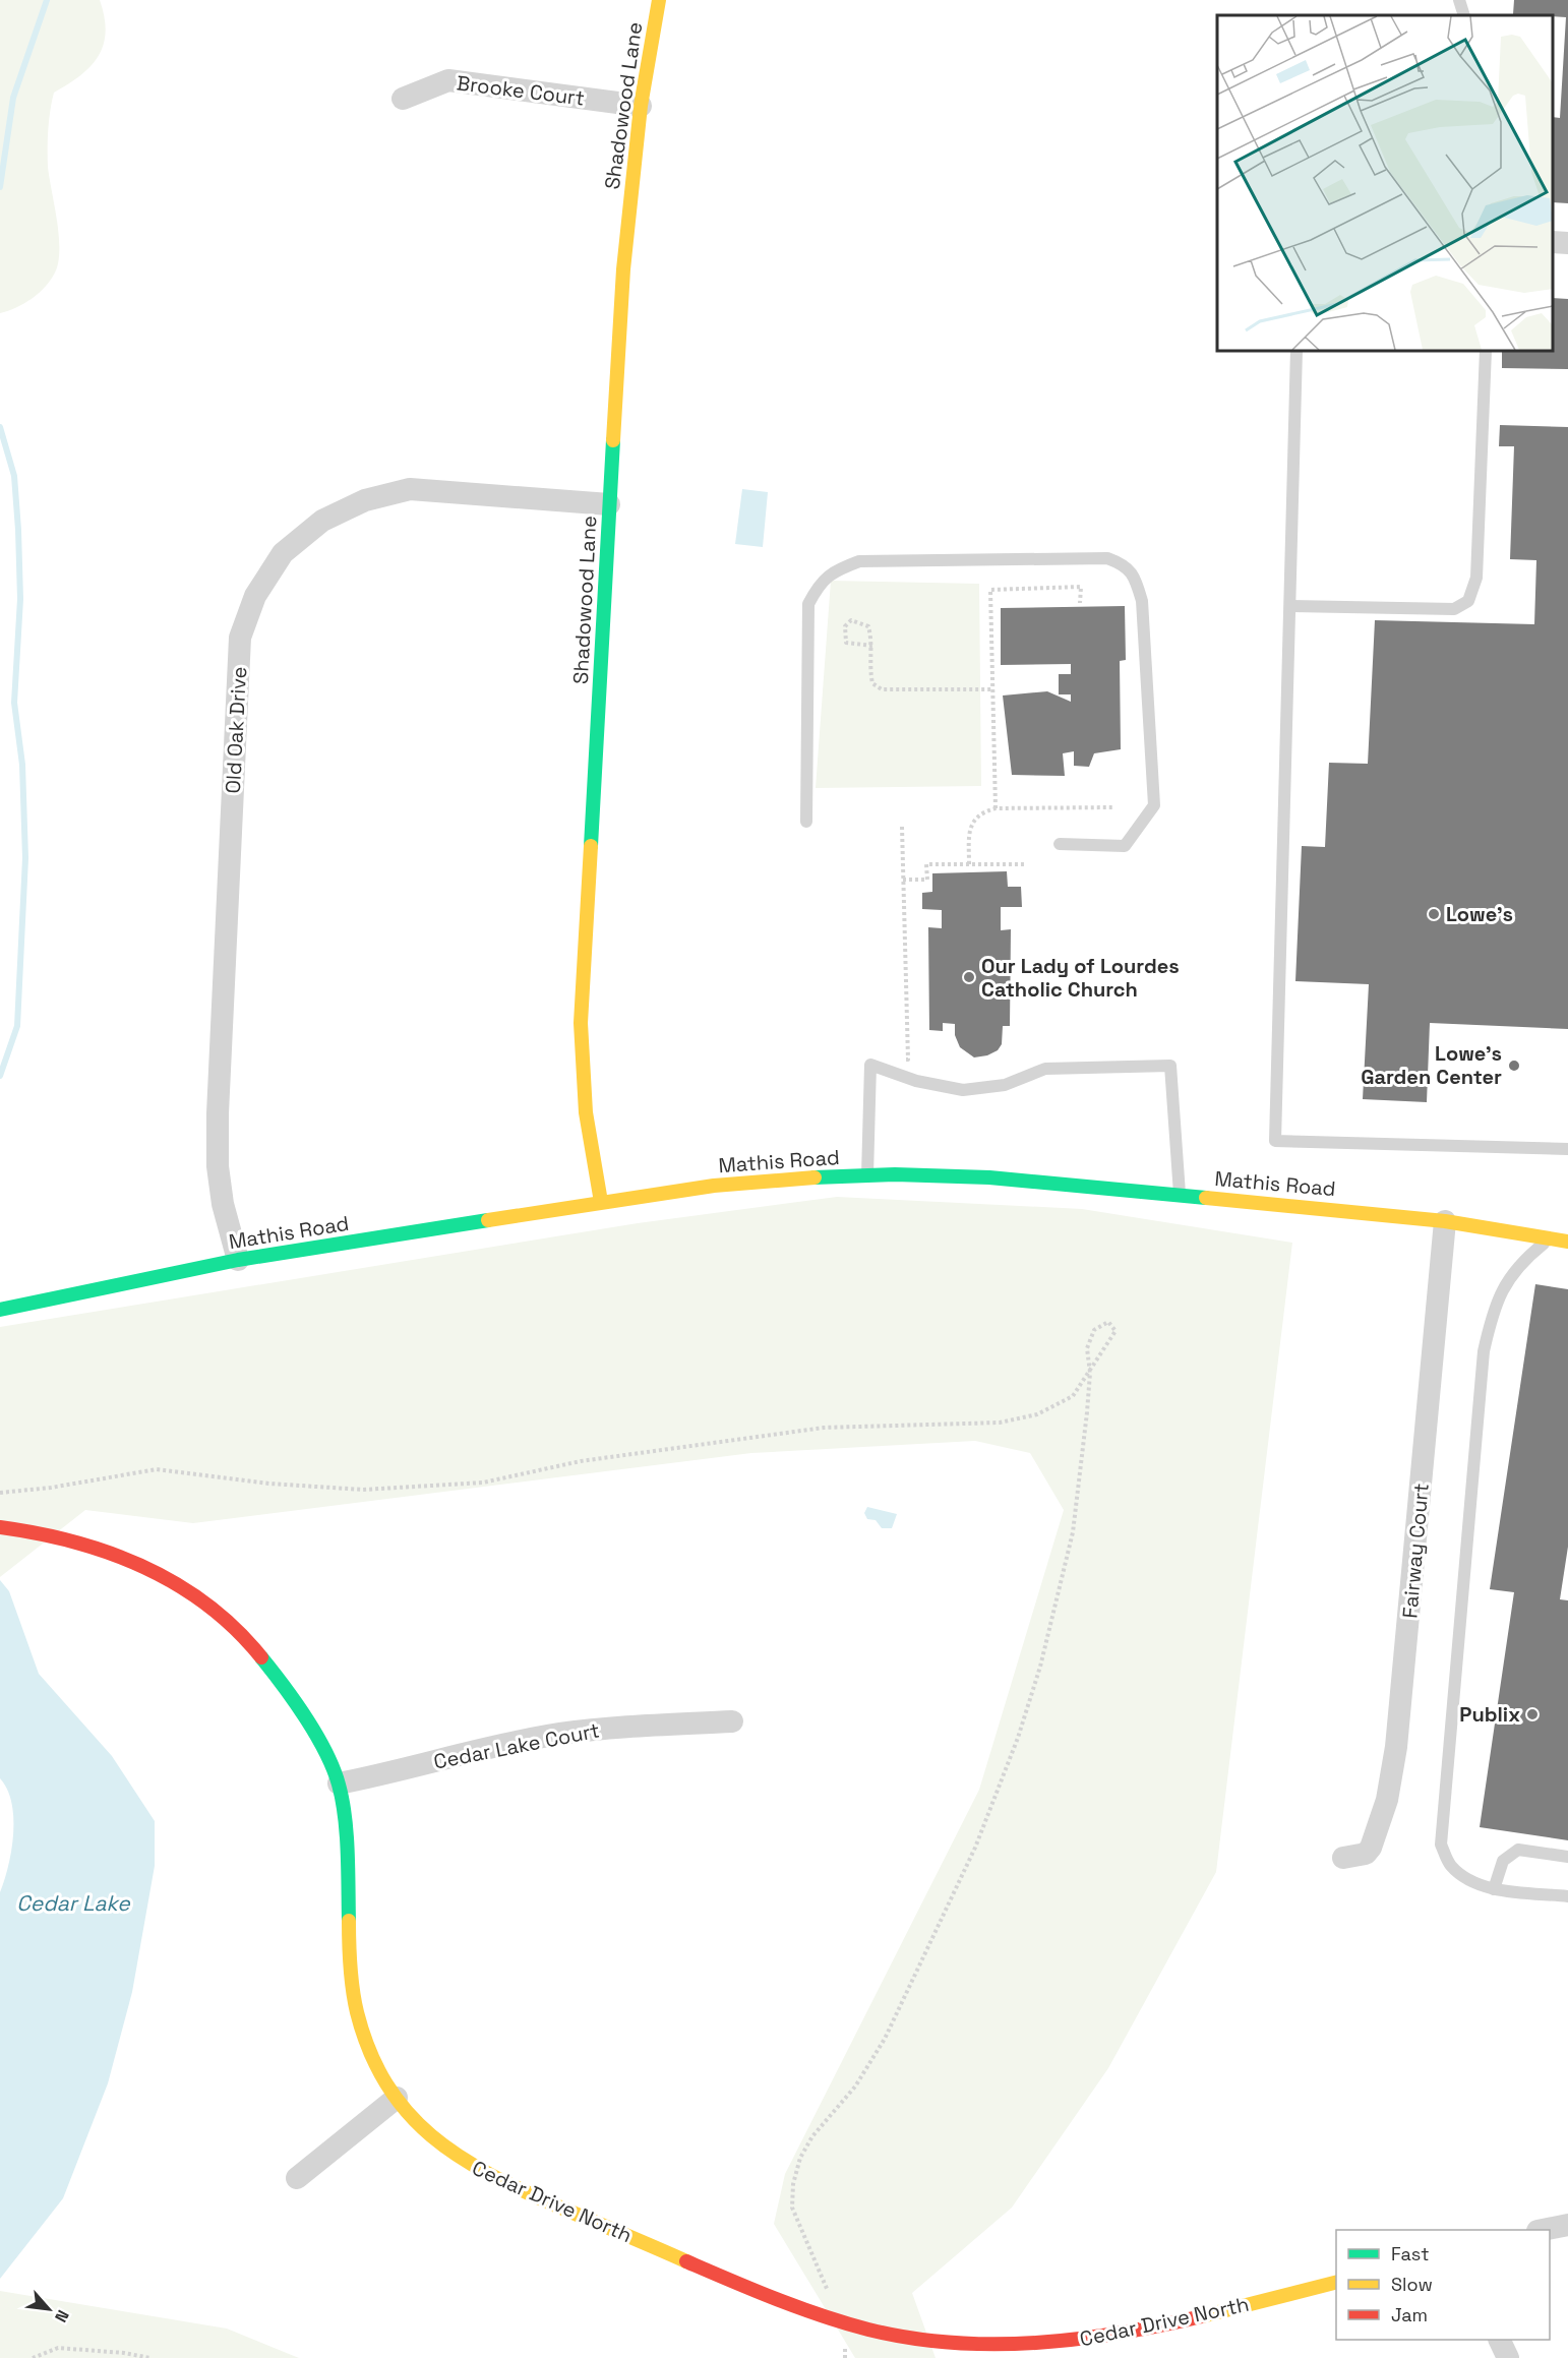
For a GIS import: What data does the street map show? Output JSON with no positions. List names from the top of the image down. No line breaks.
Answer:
{"streets":{"street":["Brooke Court","Shadowood Lane","Old Oak Drive","Mathis Road","Fairway Court","Cedar Lake Court","Cedar Drive North"]},"crossings":[["Brooke Court","Shadowood Lane"],["Shadowood Lane","Old Oak Drive"],["Shadowood Lane","Mathis Road"],["Old Oak Drive","Mathis Road"],["Mathis Road","Fairway Court"],["Cedar Lake Court","Cedar Drive North"]],"water":["Cedar Lake"],"places":["Lowe's","Our Lady of Lourdes Catholic Church","Lowe's Garden Center","Publix"],"legend":["Fast","Slow","Jam"],"north":"bottom right"}
